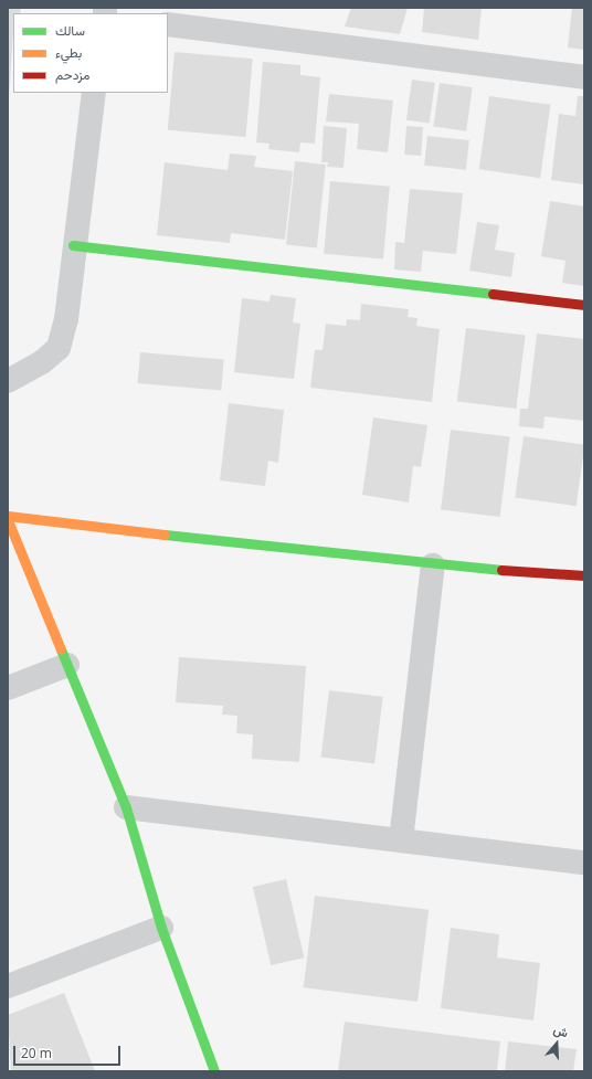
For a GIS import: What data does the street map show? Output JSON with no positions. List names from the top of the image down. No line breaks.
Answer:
{"legend":["سالك","بطيء","مزدحم"],"scale_bar":"20 m","north":"top"}
